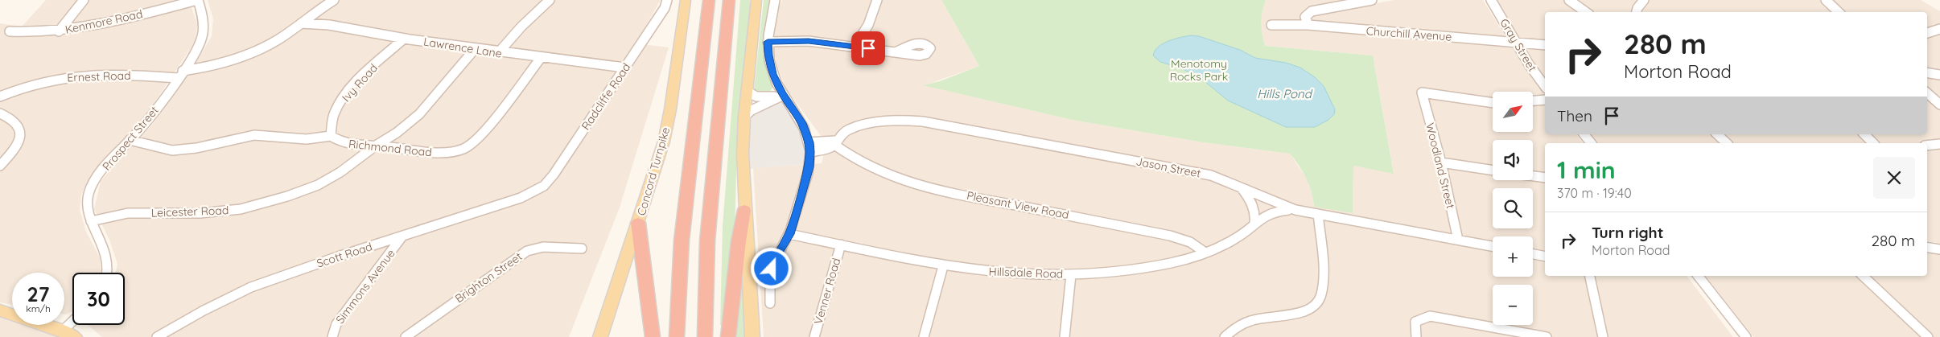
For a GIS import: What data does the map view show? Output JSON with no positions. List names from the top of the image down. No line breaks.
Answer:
{"streets":{"main road":["Concord Turnpike"],"street":["Kenmore Road","Churchill Avenue","Gray Street","Lawrence Lane","Ernest Road","Ivy Road","Radcliffe Road","Prospect Street","Richmond Road","Woodland Street","Jason Street","Pleasant View Road","Leicester Road","Scott Road","Hillsdale Road","Brighton Street","Simmons Avenue","Venner Road"]},"crossings":[["Kenmore Road","Prospect Street"],["Churchill Avenue","Gray Street"],["Lawrence Lane","Ernest Road"],["Lawrence Lane","Ivy Road"],["Lawrence Lane","Radcliffe Road"],["Lawrence Lane","Richmond Road"],["Lawrence Lane","Leicester Road"],["Ernest Road","Prospect Street"],["Ivy Road","Richmond Road"],["Radcliffe Road","Scott Road"],["Prospect Street","Leicester Road"],["Richmond Road","Leicester Road"],["Woodland Street","Jason Street"],["Jason Street","Pleasant View Road"],["Jason Street","Hillsdale Road"],["Pleasant View Road","Hillsdale Road"],["Scott Road","Simmons Avenue"],["Hillsdale Road","Venner Road"]],"water":["Hills Pond"],"parks":["Menotomy Rocks Park"],"north":"top right","page":{"turn":["280 m","Morton Road"],"map_buttons":["+","−"],"then":"Then","heading":["1 min","370 m · 19:40"],"list":[{"name":"Turn right","note":"Morton Road","value":"280 m"}],"speed":"27 km/h","limit":"30"}}
